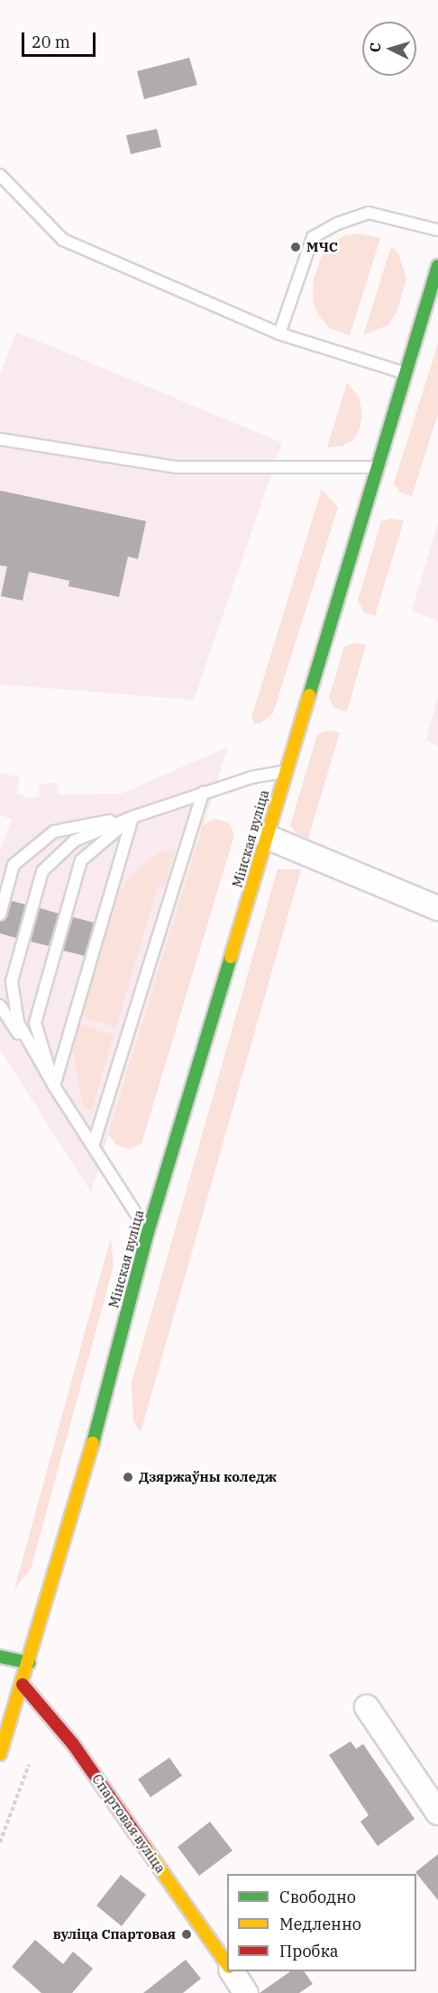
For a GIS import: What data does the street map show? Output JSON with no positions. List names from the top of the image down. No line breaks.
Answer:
{"streets":{"street":["Мінская вуліца","Спартовая вуліца"]},"crossings":[["Мінская вуліца","Спартовая вуліца"]],"places":["МЧС","Дзяржаўны коледж","вуліца Спартовая"],"legend":["Свободно","Медленно","Пробка"],"scale_bar":"20 m","north":"left"}
